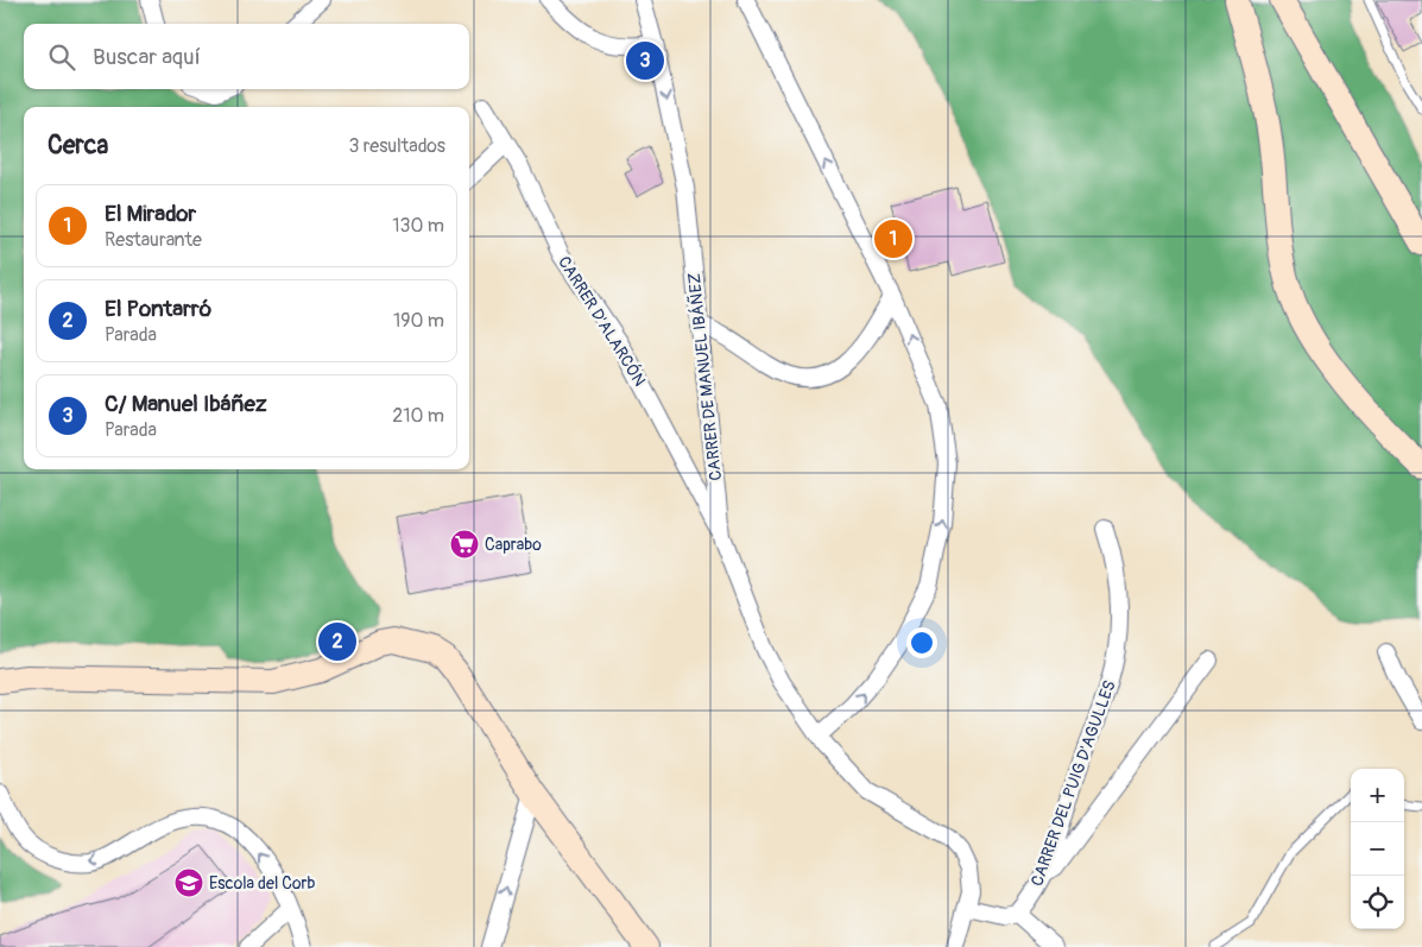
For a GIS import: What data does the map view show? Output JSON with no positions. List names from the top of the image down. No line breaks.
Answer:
{"streets":{"street":["CARRER D'ALARCÓN","CARRER DE MANUEL IBÁÑEZ","CARRER DEL PUIG D'AGULLES"]},"crossings":[["CARRER D'ALARCÓN","CARRER DE MANUEL IBÁÑEZ"]],"places":{"supermarket":["Caprabo"],"school or university":["Escola del Corb"]},"page":{"search":"Buscar aquí","pins":["3","1","2"],"heading":["Cerca","3 resultados"],"list":[{"mark":"1","name":"El Mirador","note":"Restaurante","value":"130 m"},{"mark":"2","name":"El Pontarró","note":"Parada","value":"190 m"},{"mark":"3","name":"C/ Manuel Ibáñez","note":"Parada","value":"210 m"}],"map_buttons":["+","−"]}}
